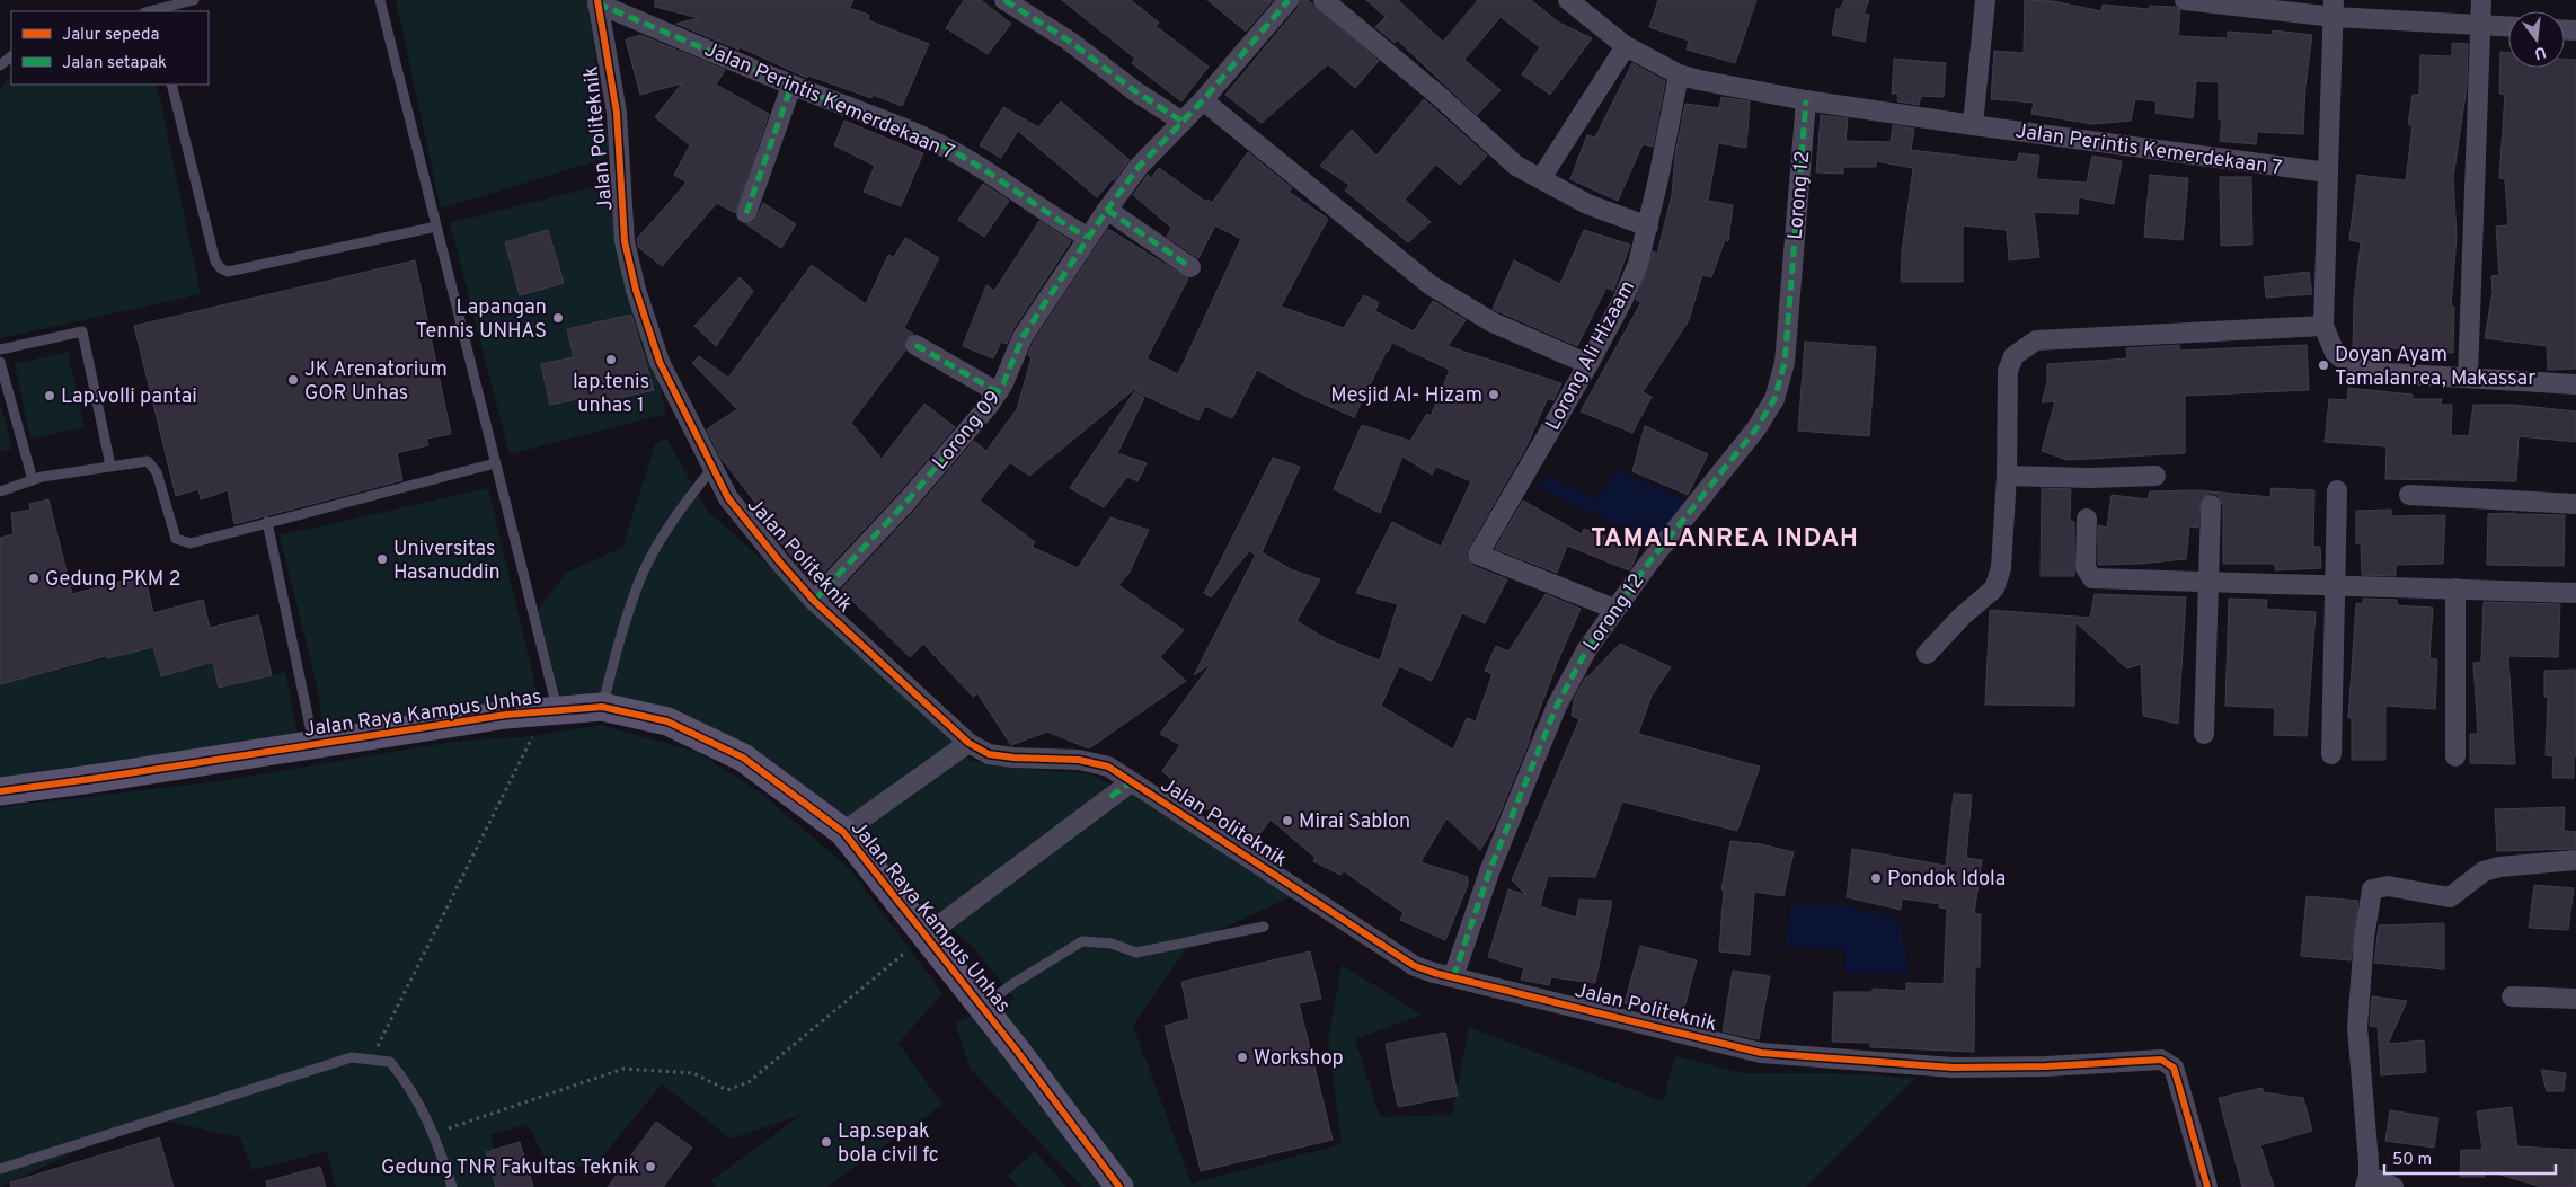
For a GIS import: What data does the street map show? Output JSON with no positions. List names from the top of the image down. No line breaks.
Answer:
{"streets":{"street":["Jalan Perintis Kemerdekaan 7","Jalan Politeknik","Lorong 12","Lorong Ali Hizaam","Lorong 09","Jalan Raya Kampus Unhas"]},"crossings":[["Jalan Perintis Kemerdekaan 7","Jalan Politeknik"],["Jalan Perintis Kemerdekaan 7","Lorong 12"],["Jalan Perintis Kemerdekaan 7","Lorong Ali Hizaam"],["Jalan Perintis Kemerdekaan 7","Lorong 09"],["Jalan Politeknik","Lorong 12"],["Jalan Politeknik","Lorong 09"],["Lorong 12","Lorong Ali Hizaam"]],"districts":["TAMALANREA INDAH"],"places":["Lapangan Tennis UNHAS","lap.tenis unhas 1","Doyan Ayam Tamalanrea, Makassar","JK Arenatorium GOR Unhas","Mesjid Al- Hizam","Lap.volli pantai","Universitas Hasanuddin","Gedung PKM 2","Mirai Sablon","Pondok Idola","Workshop","Lap.sepak bola civil fc","Gedung TNR Fakultas Teknik"],"legend":["Jalur sepeda","Jalan setapak"],"scale_bar":"50 m","north":"bottom"}
